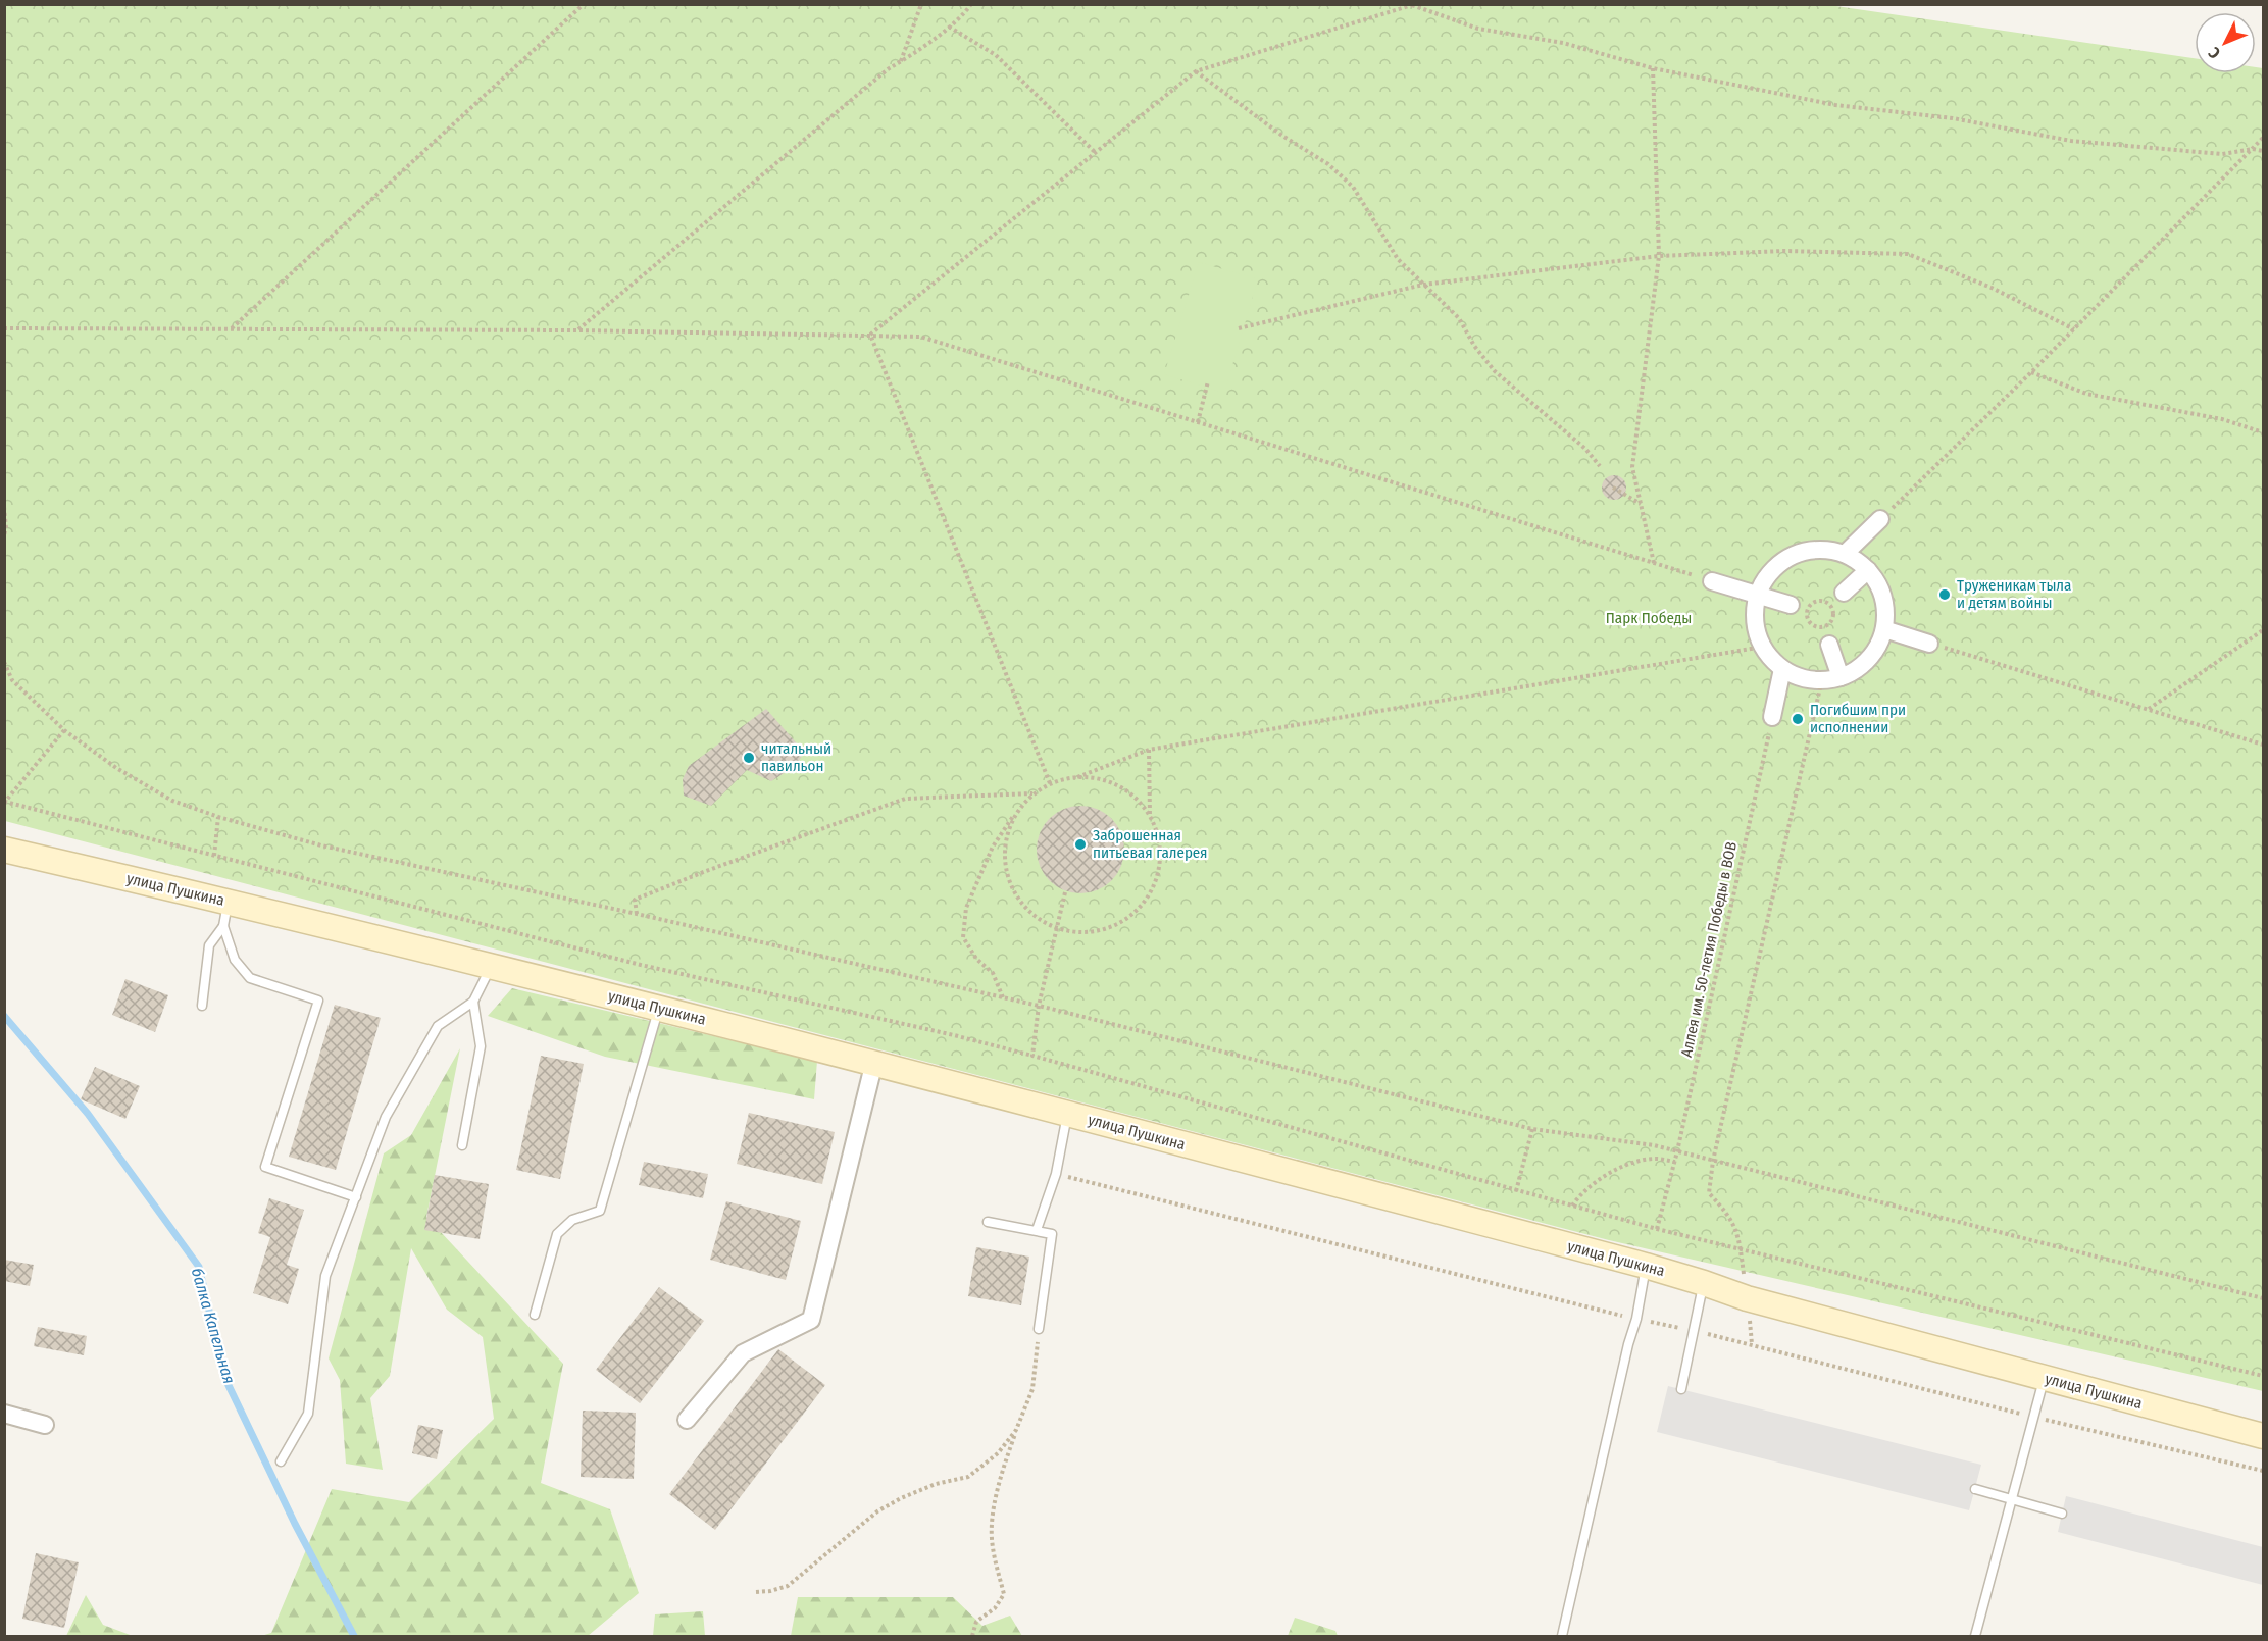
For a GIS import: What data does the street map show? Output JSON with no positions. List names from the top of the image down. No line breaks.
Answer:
{"streets":{"street":["улица Пушкина"],"path":["Аллея им. 50-летия Победы в ВОВ"]},"water":["балка Капельная"],"parks":["Парк Победы"],"places":["Труженикам тыла и детям войны","Погибшим при исполнении","читальный павильон","Заброшенная питьевая галерея"],"north":"bottom left"}
